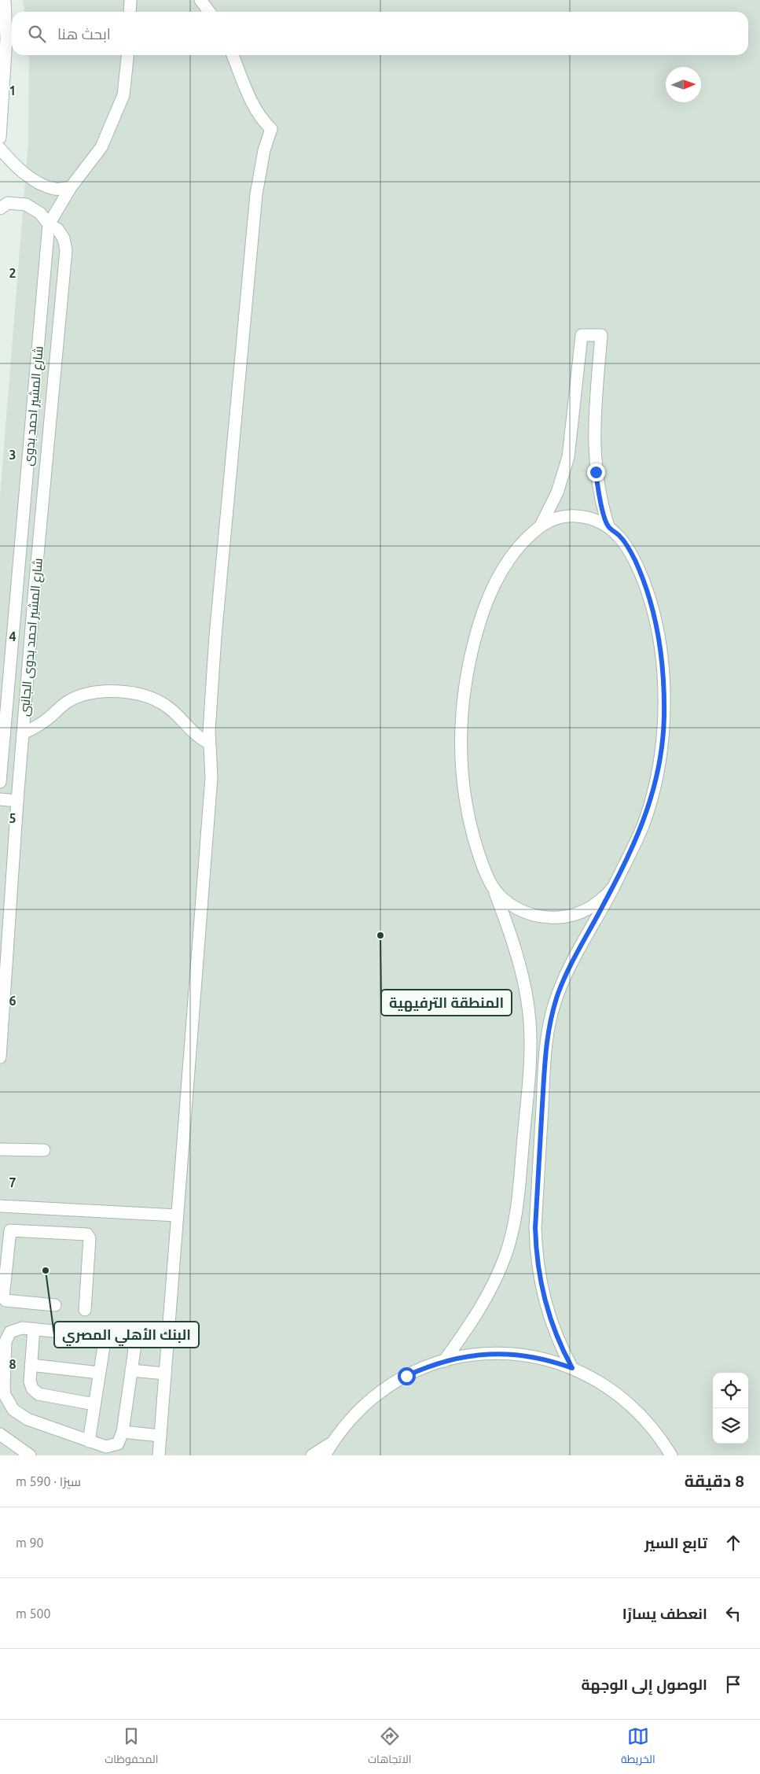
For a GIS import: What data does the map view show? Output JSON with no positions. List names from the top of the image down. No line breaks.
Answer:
{"streets":{"street":["شارع المشير احمد بدوى","شارع المشير احمد بدوى الجانبى"]},"crossings":[["شارع المشير احمد بدوى","شارع المشير احمد بدوى الجانبى"]],"places":["المنطقة الترفيهية","البنك الأهلي المصري"],"north":"right","page":{"search":"ابحث هنا","heading":["8 دقيقة","سيرًا · 590 m"],"list":[["تابع السير","90 m"],["انعطف يسارًا","500 m"],"الوصول إلى الوجهة"],"nav":["الخريطة","الاتجاهات","المحفوظات"]},"grid":{"rows":["1","2","3","4","5","6","7","8"]}}
